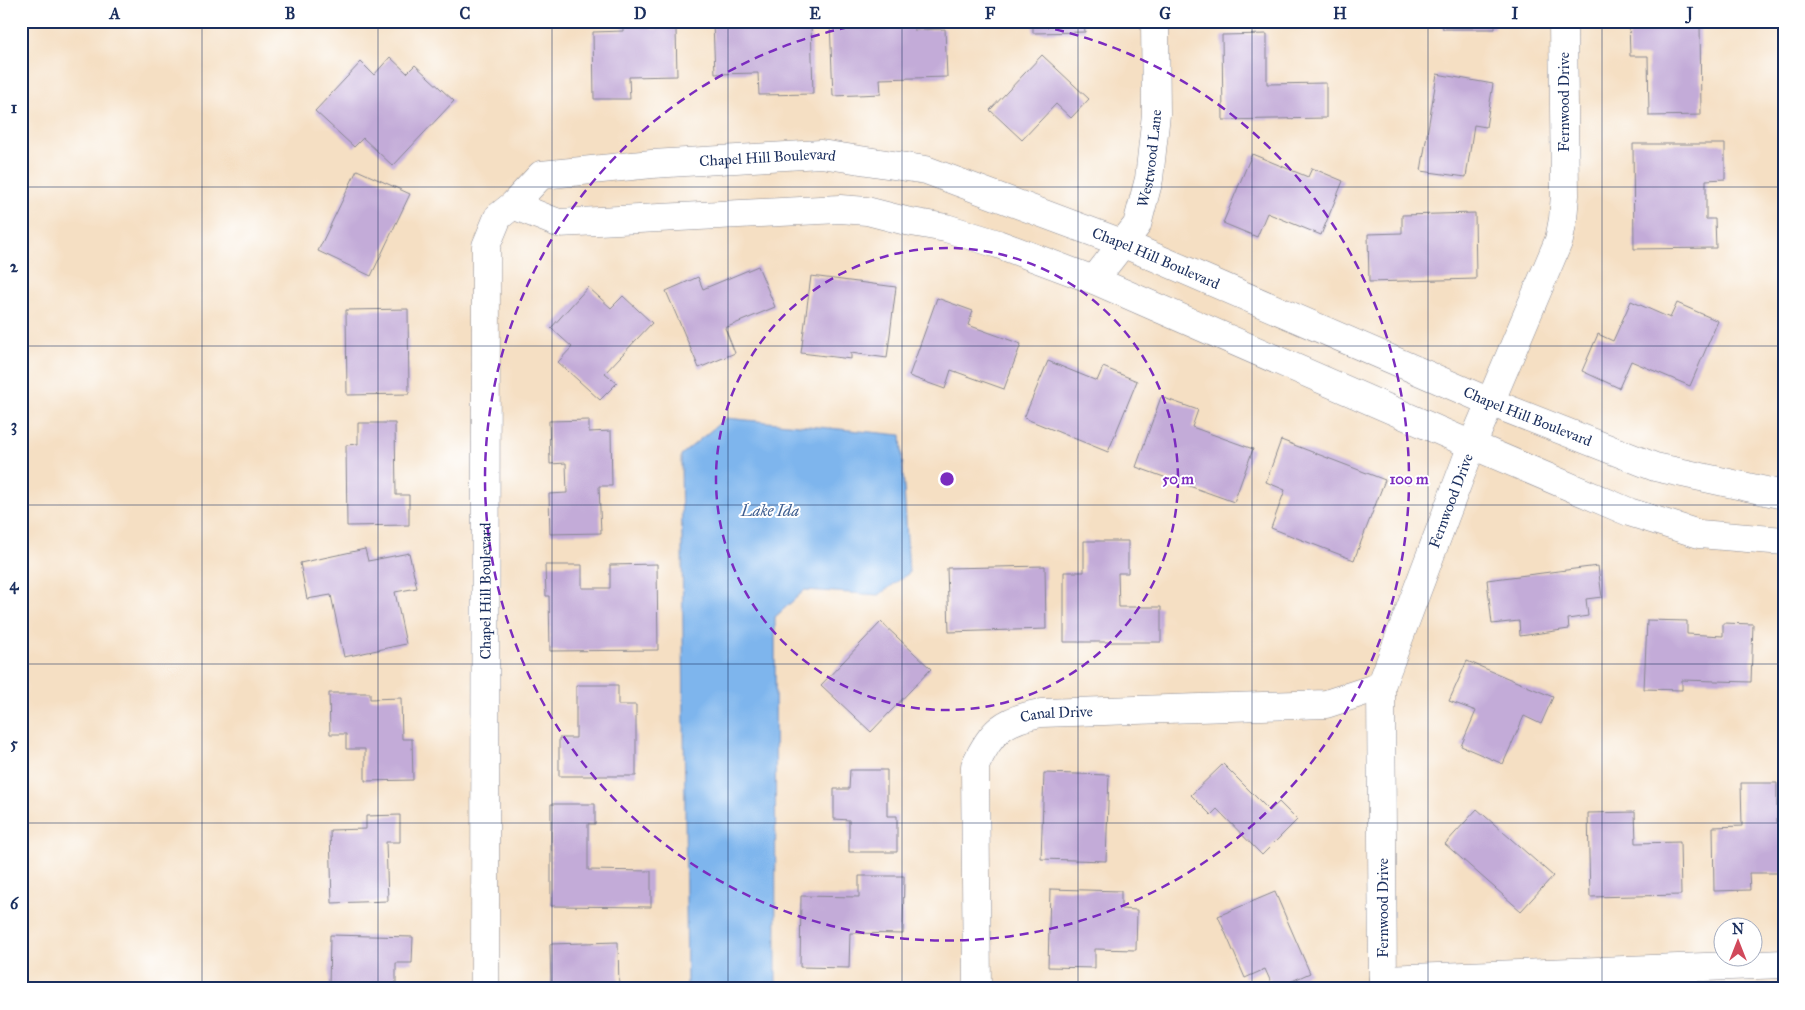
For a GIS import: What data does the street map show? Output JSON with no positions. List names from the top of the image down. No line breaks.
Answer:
{"streets":{"street":["Fernwood Drive","Westwood Lane","Chapel Hill Boulevard","Canal Drive"]},"crossings":[["Fernwood Drive","Chapel Hill Boulevard"],["Fernwood Drive","Canal Drive"],["Westwood Lane","Chapel Hill Boulevard"]],"water":["Lake Ida"],"north":"top","grid":{"columns":["A","B","C","D","E","F","G","H","I","J"],"rows":["1","2","3","4","5","6"]},"rings":["50 m","100 m"]}
